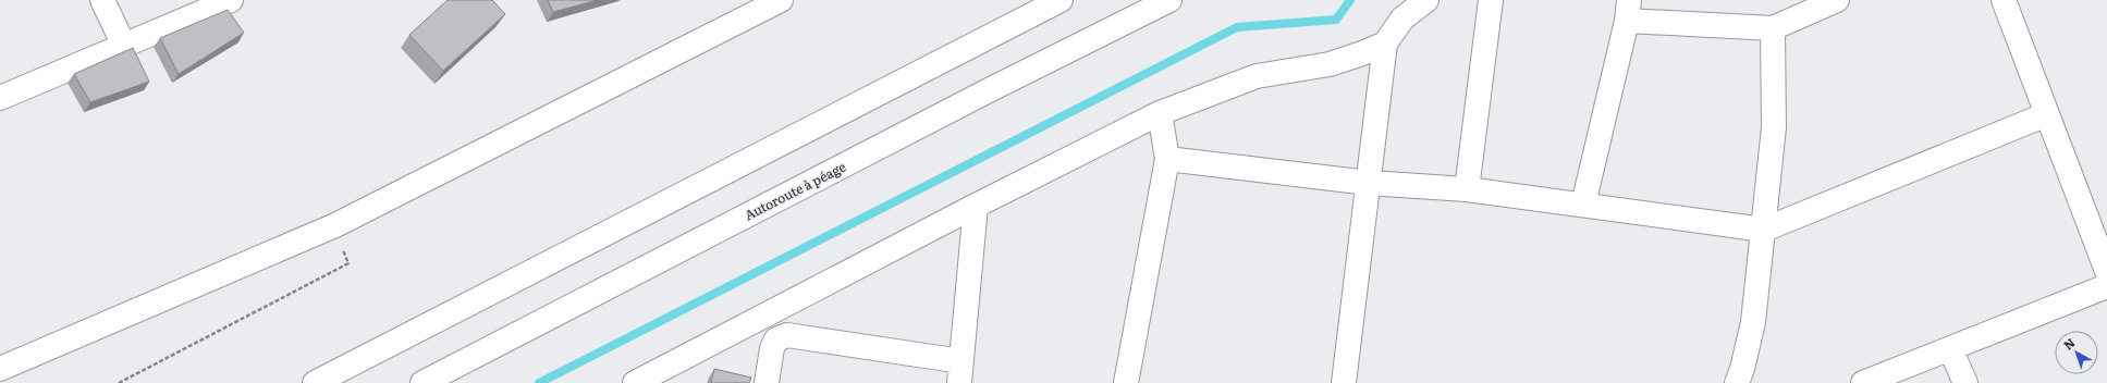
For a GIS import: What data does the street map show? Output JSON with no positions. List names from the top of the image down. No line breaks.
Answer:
{"streets":{"main road":["Autoroute à péage"]},"north":"top left"}
